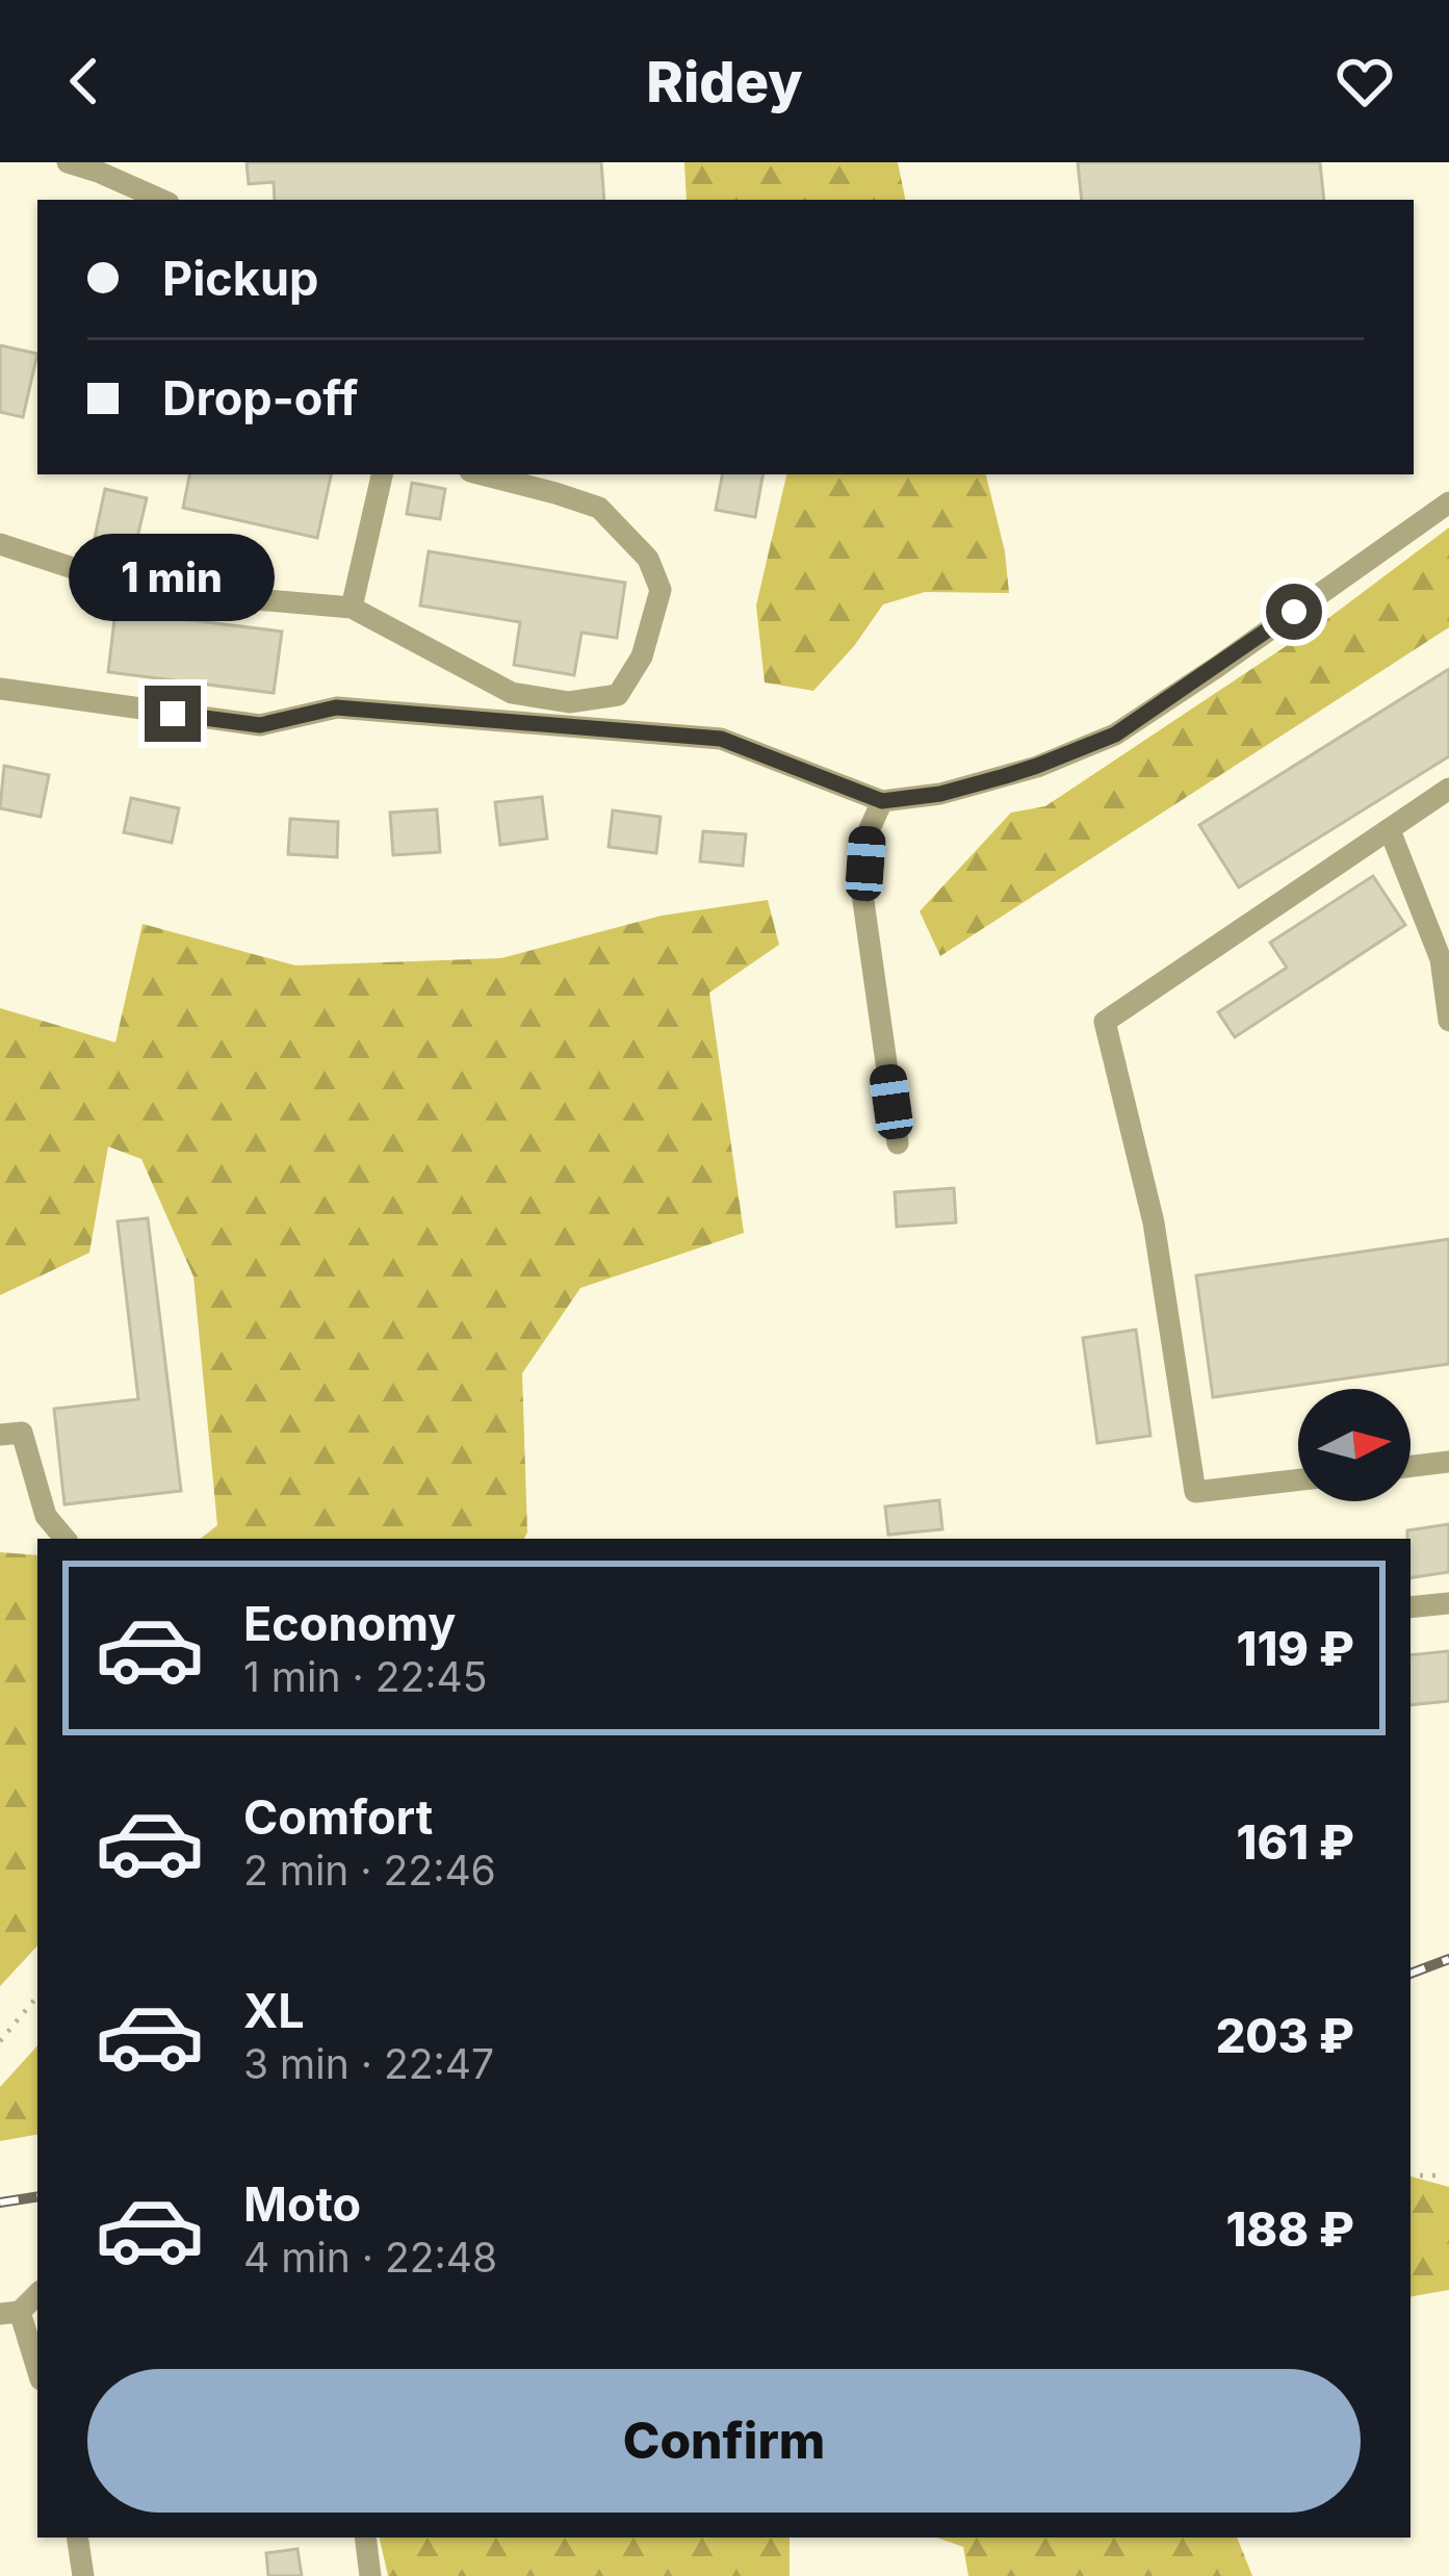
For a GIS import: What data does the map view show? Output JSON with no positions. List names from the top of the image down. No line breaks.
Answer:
{"north":"right","page":{"header":"Ridey","banner":["Pickup","Drop-off"],"bubble":"1 min","list":[{"name":"Economy","note":"1 min · 22:45","value":"119 ₽"},{"name":"Comfort","note":"2 min · 22:46","value":"161 ₽"},{"name":"XL","note":"3 min · 22:47","value":"203 ₽"},{"name":"Moto","note":"4 min · 22:48","value":"188 ₽"}],"buttons":"Confirm"}}
